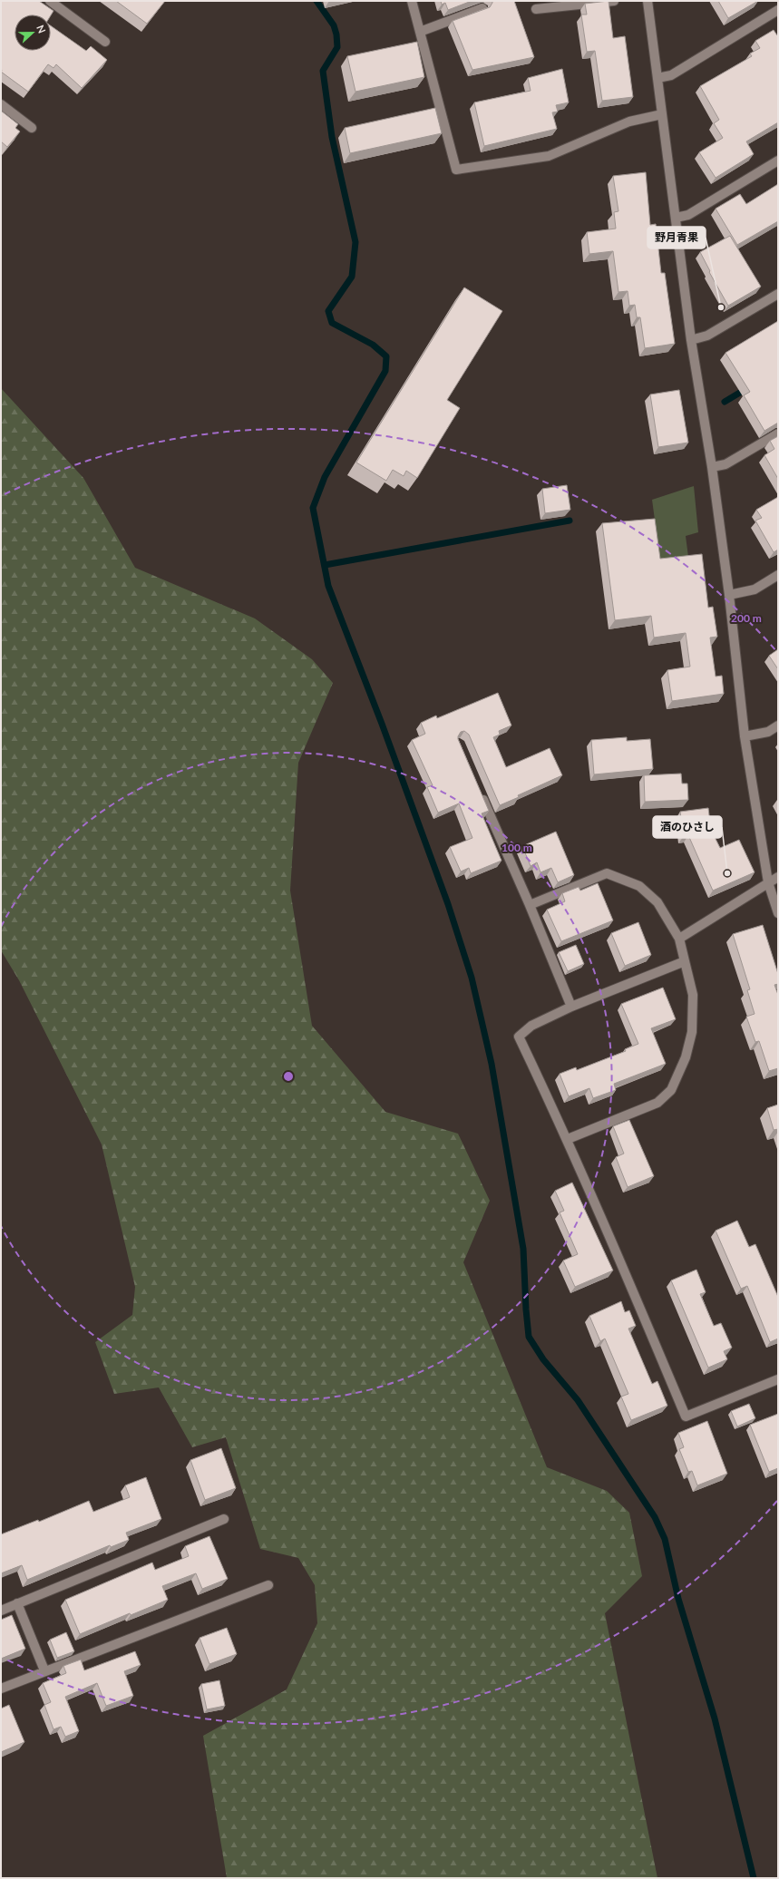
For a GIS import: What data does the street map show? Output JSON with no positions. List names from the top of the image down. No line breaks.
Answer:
{"places":["野月青果","酒のひさし"],"north":"right","rings":["200 m","100 m"]}
